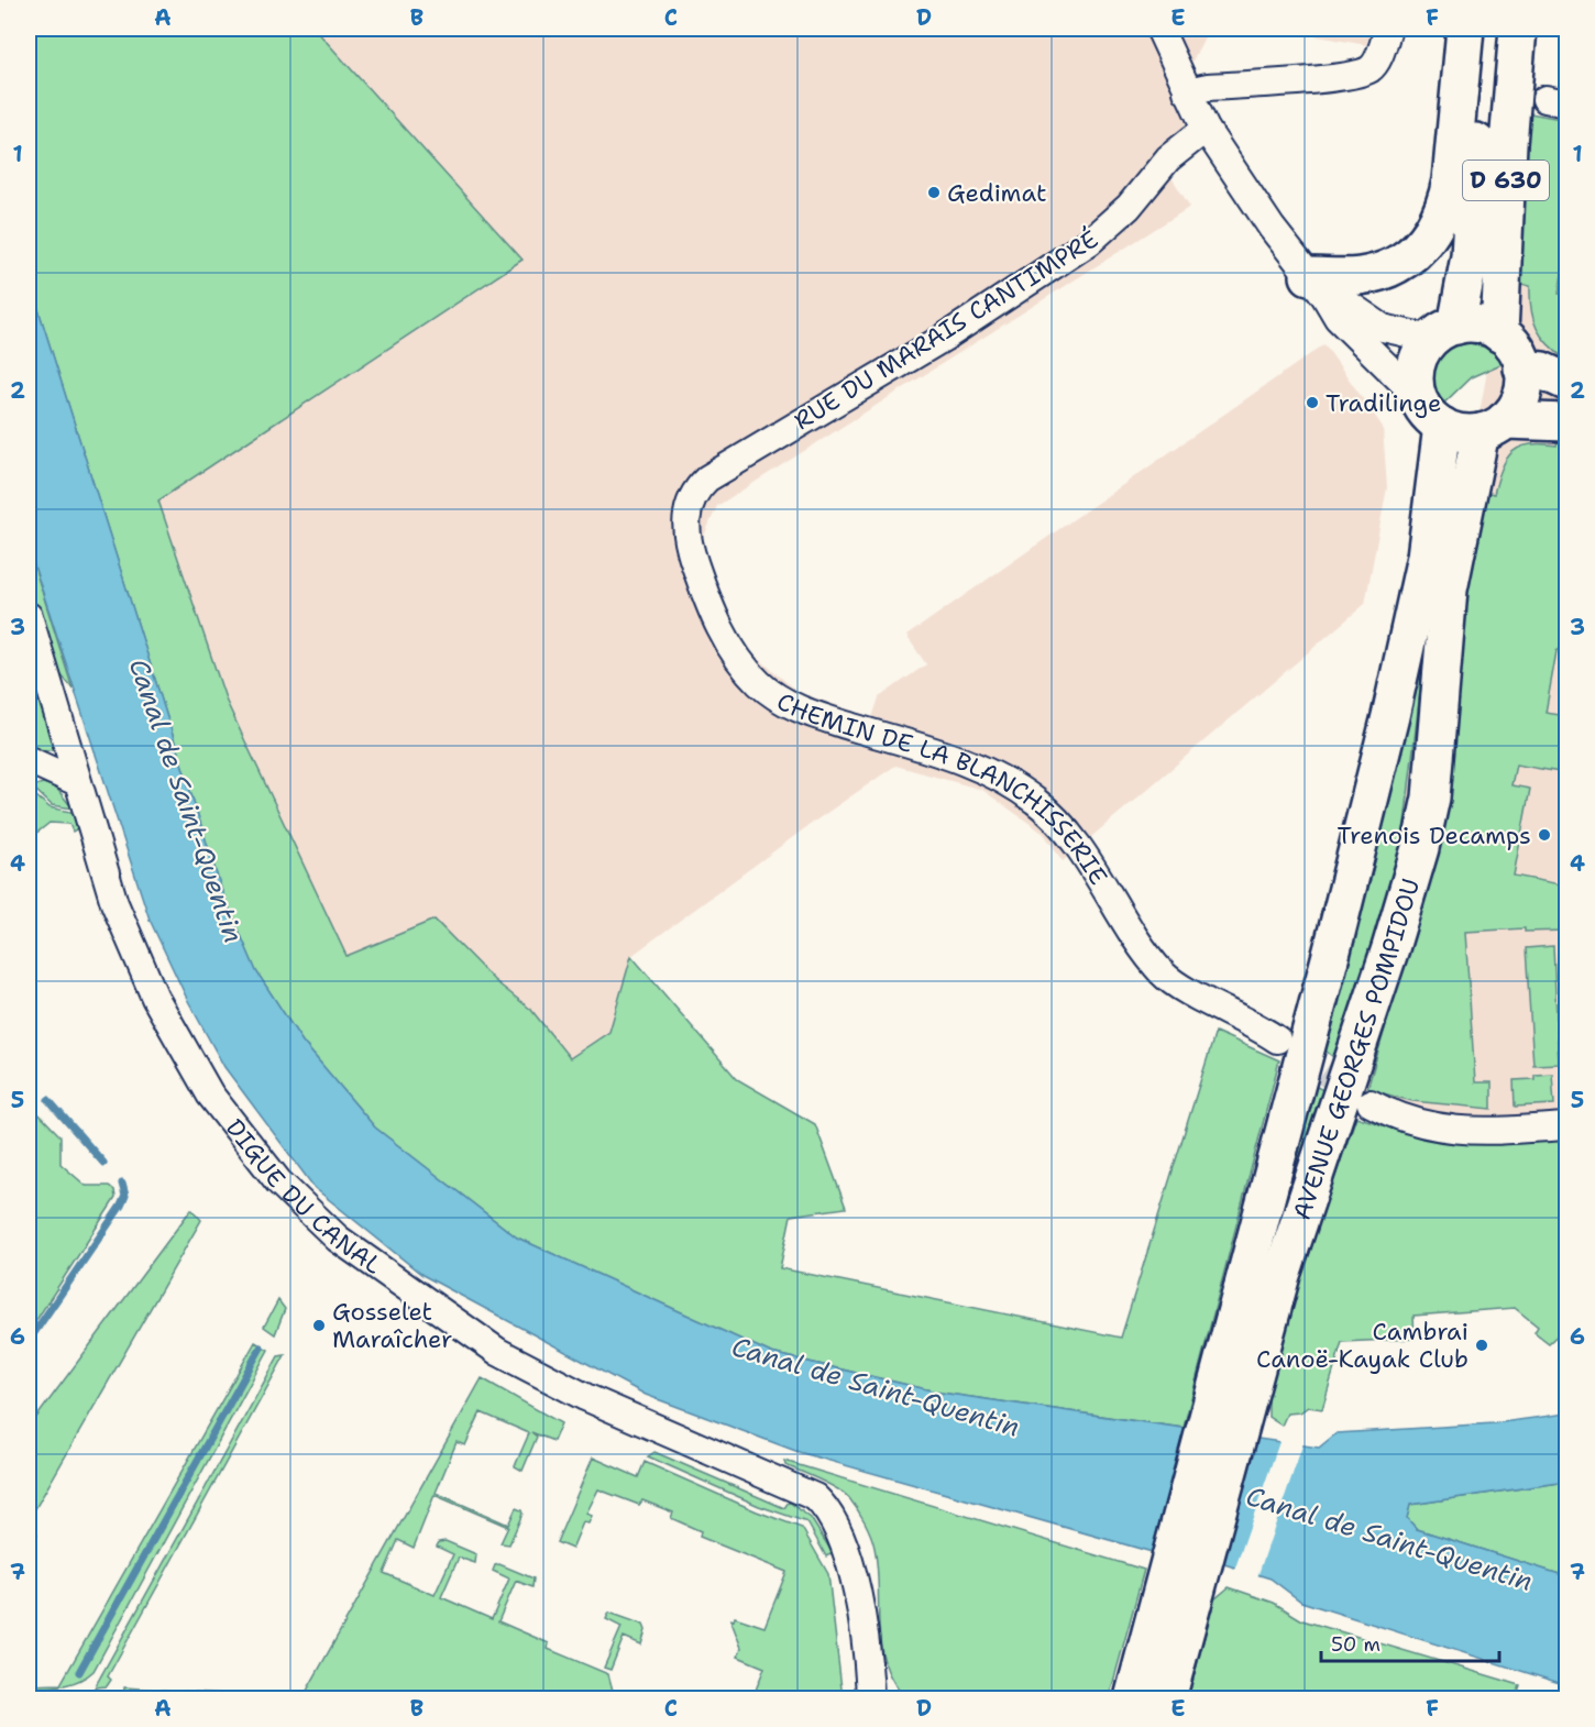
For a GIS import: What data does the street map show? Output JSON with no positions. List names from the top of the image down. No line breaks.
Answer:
{"streets":{"main road":["D 630","AVENUE GEORGES POMPIDOU"],"street":["RUE DU MARAIS CANTIMPRÉ","CHEMIN DE LA BLANCHISSERIE","DIGUE DU CANAL"]},"crossings":[["D 630","AVENUE GEORGES POMPIDOU"],["RUE DU MARAIS CANTIMPRÉ","CHEMIN DE LA BLANCHISSERIE"]],"water":["Canal de Saint-Quentin"],"places":["Gedimat","Tradilinge","Trenois Decamps","Gosselet Maraîcher","Cambrai Canoë-Kayak Club"],"scale_bar":"50 m","grid":{"columns":["A","B","C","D","E","F"],"rows":["1","2","3","4","5","6","7"]}}
